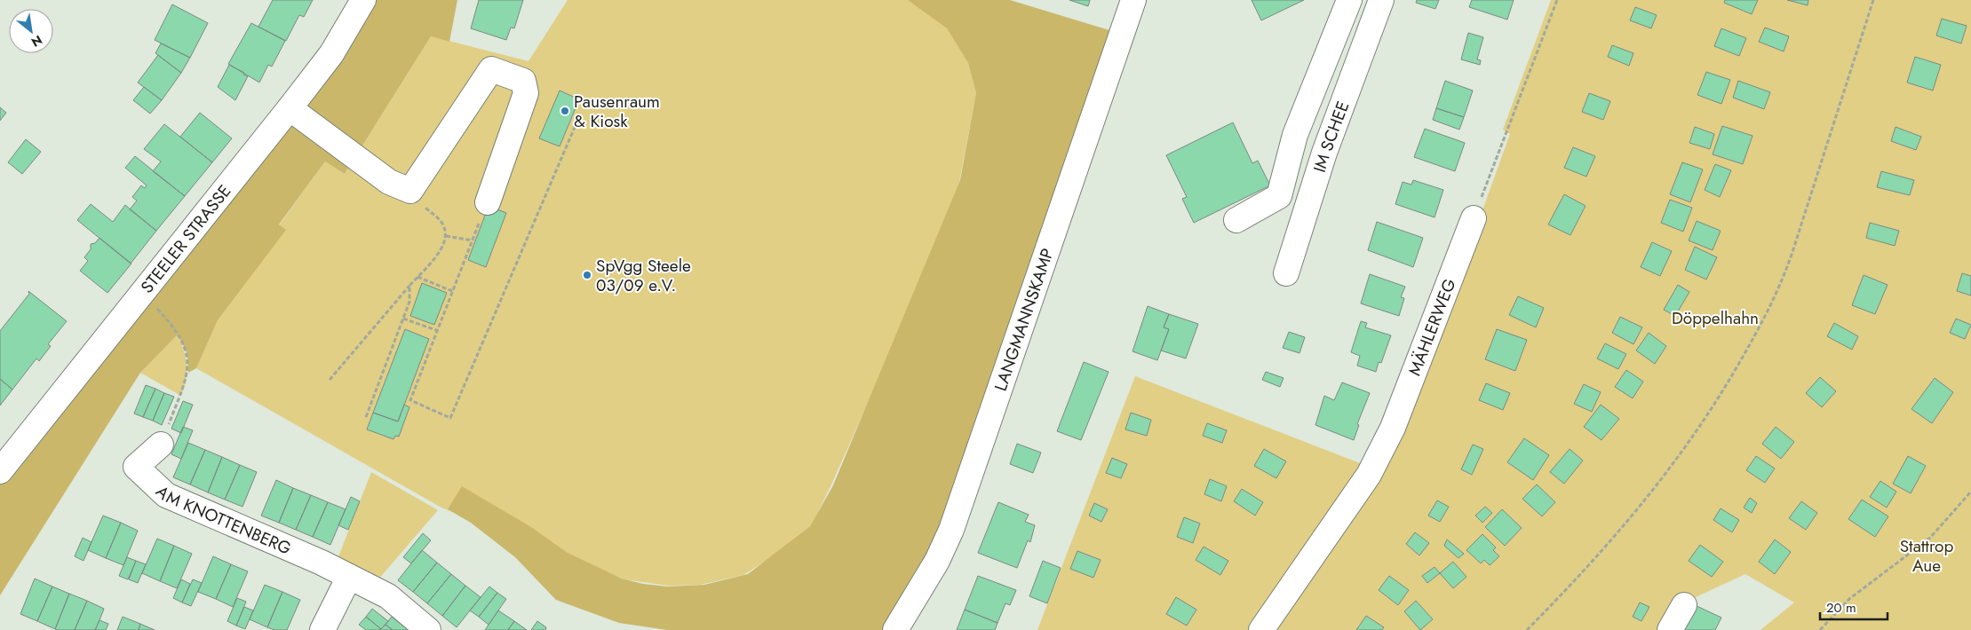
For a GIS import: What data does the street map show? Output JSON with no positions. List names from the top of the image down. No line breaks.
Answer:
{"streets":{"street":["IM SCHEE","STEELER STRASSE","LANGMANNSKAMP","MÄHLERWEG","AM KNOTTENBERG"]},"parks":["Döppelhahn","Stattrop Aue"],"places":["Pausenraum & Kiosk","SpVgg Steele 03/09 e.V."],"scale_bar":"20 m","north":"bottom right"}
